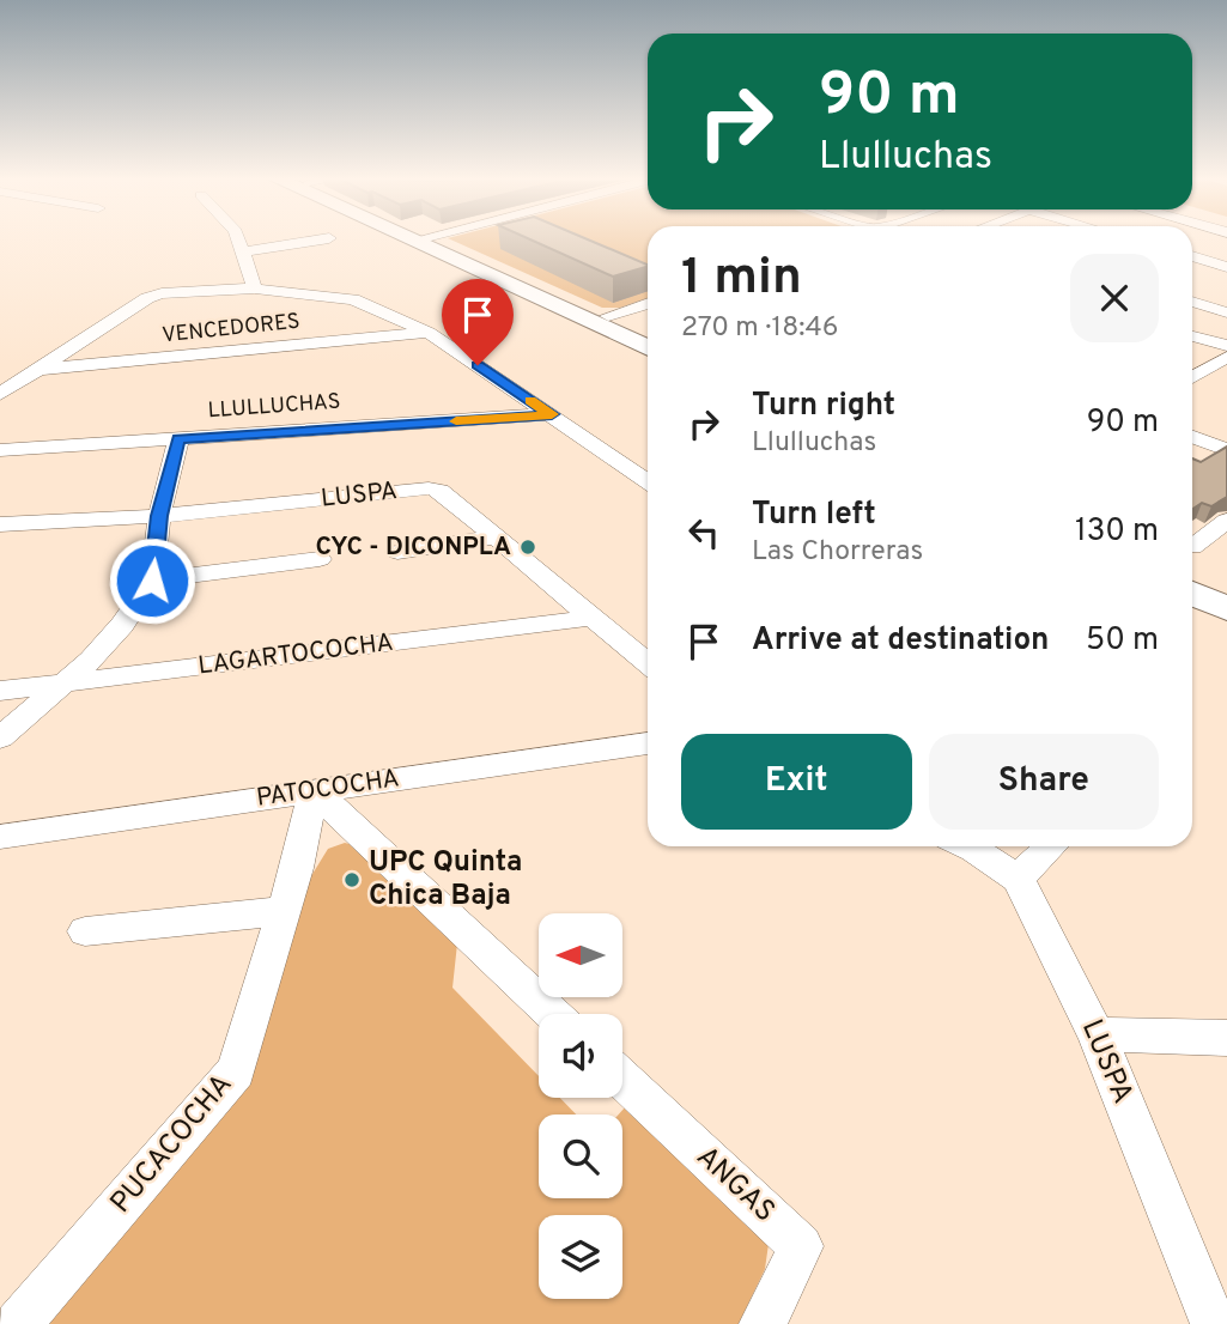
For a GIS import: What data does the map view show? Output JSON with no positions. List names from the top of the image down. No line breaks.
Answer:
{"streets":{"street":["VENCEDORES","LLULLUCHAS","LUSPA","LAGARTOCOCHA","PATOCOCHA","PUCACOCHA","ANGAS"]},"crossings":[["LUSPA","LAGARTOCOCHA"],["PATOCOCHA","PUCACOCHA"]],"places":["CYC - DICONPLA","UPC Quinta Chica Baja"],"north":"left","page":{"turn":["90 m","Llulluchas"],"heading":["1 min","270 m · 18:46"],"list":[{"name":"Turn right","note":"Llulluchas","value":"90 m"},{"name":"Turn left","note":"Las Chorreras","value":"130 m"},{"name":"Arrive at destination","value":"50 m"}],"buttons":["Exit","Share"]}}
